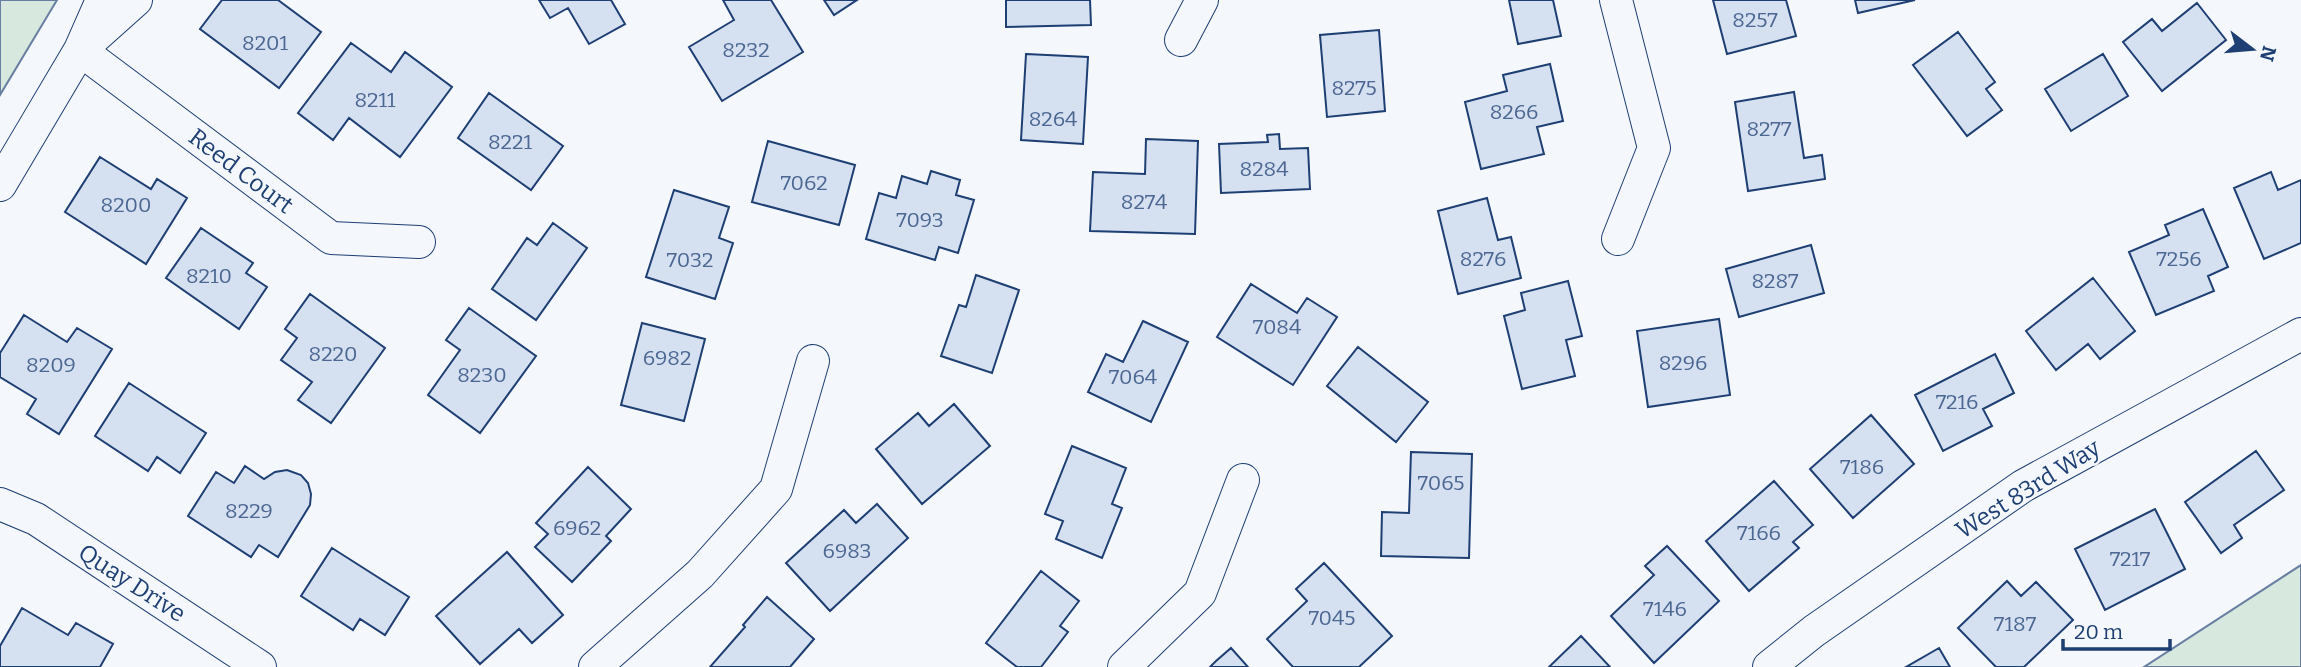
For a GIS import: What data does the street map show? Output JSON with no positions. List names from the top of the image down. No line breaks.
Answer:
{"streets":{"street":["Reed Court","West 83rd Way","Quay Drive"]},"house_numbers":["8257","8201","8232","8275","8211","8266","8264","8277","8221","8284","7062","8274","8200","7093","8276","7256","7032","8210","8287","7084","8220","6982","8296","8209","8230","7064","7216","7186","7065","8229","6962","7166","6983","7217","7146","7045","7187"],"scale_bar":"20 m","north":"right"}
